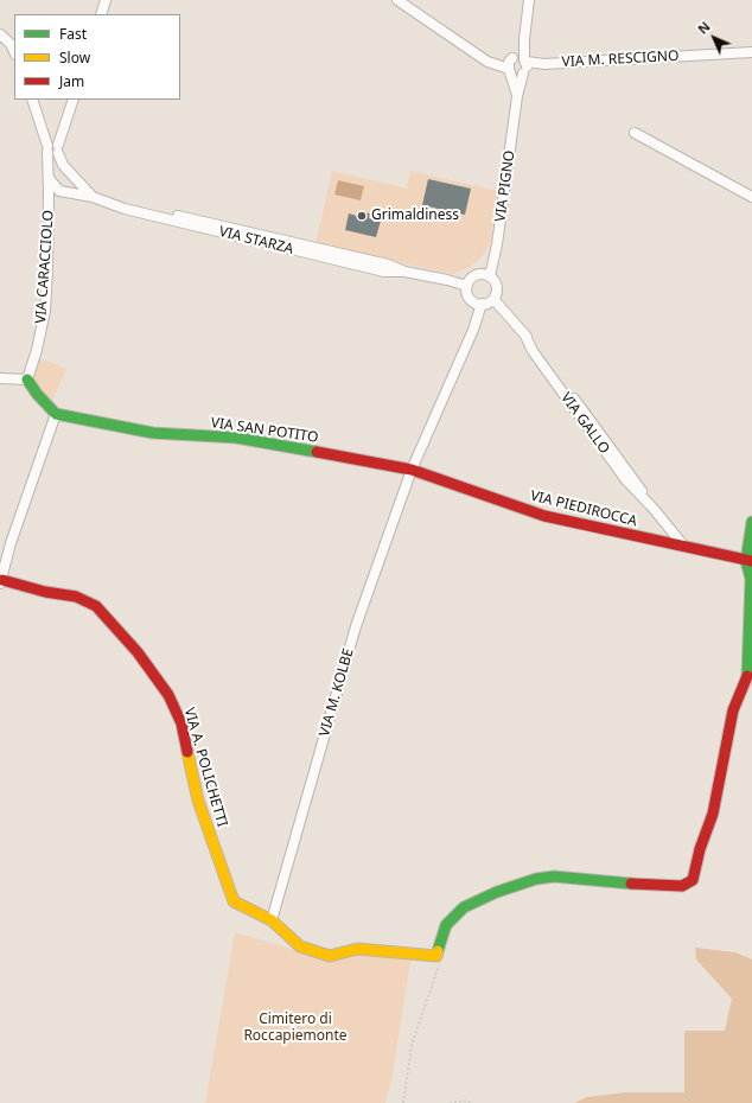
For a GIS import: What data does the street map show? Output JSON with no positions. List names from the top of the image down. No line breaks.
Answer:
{"streets":{"street":["VIA M. RESCIGNO","VIA PIGNO","VIA STARZA","VIA CARACCIOLO","VIA GALLO","VIA SAN POTITO","VIA PIEDIROCCA","VIA M. KOLBE","VIA A. POLICHETTI"]},"crossings":[["VIA M. RESCIGNO","VIA PIGNO"],["VIA PIGNO","VIA STARZA"],["VIA PIGNO","VIA GALLO"],["VIA STARZA","VIA CARACCIOLO"],["VIA STARZA","VIA GALLO"],["VIA GALLO","VIA PIEDIROCCA"],["VIA SAN POTITO","VIA PIEDIROCCA"],["VIA SAN POTITO","VIA M. KOLBE"],["VIA PIEDIROCCA","VIA M. KOLBE"],["VIA M. KOLBE","VIA A. POLICHETTI"]],"parks":["Cimitero di Roccapiemonte"],"places":["Grimaldiness"],"legend":["Fast","Slow","Jam"],"north":"top left"}
